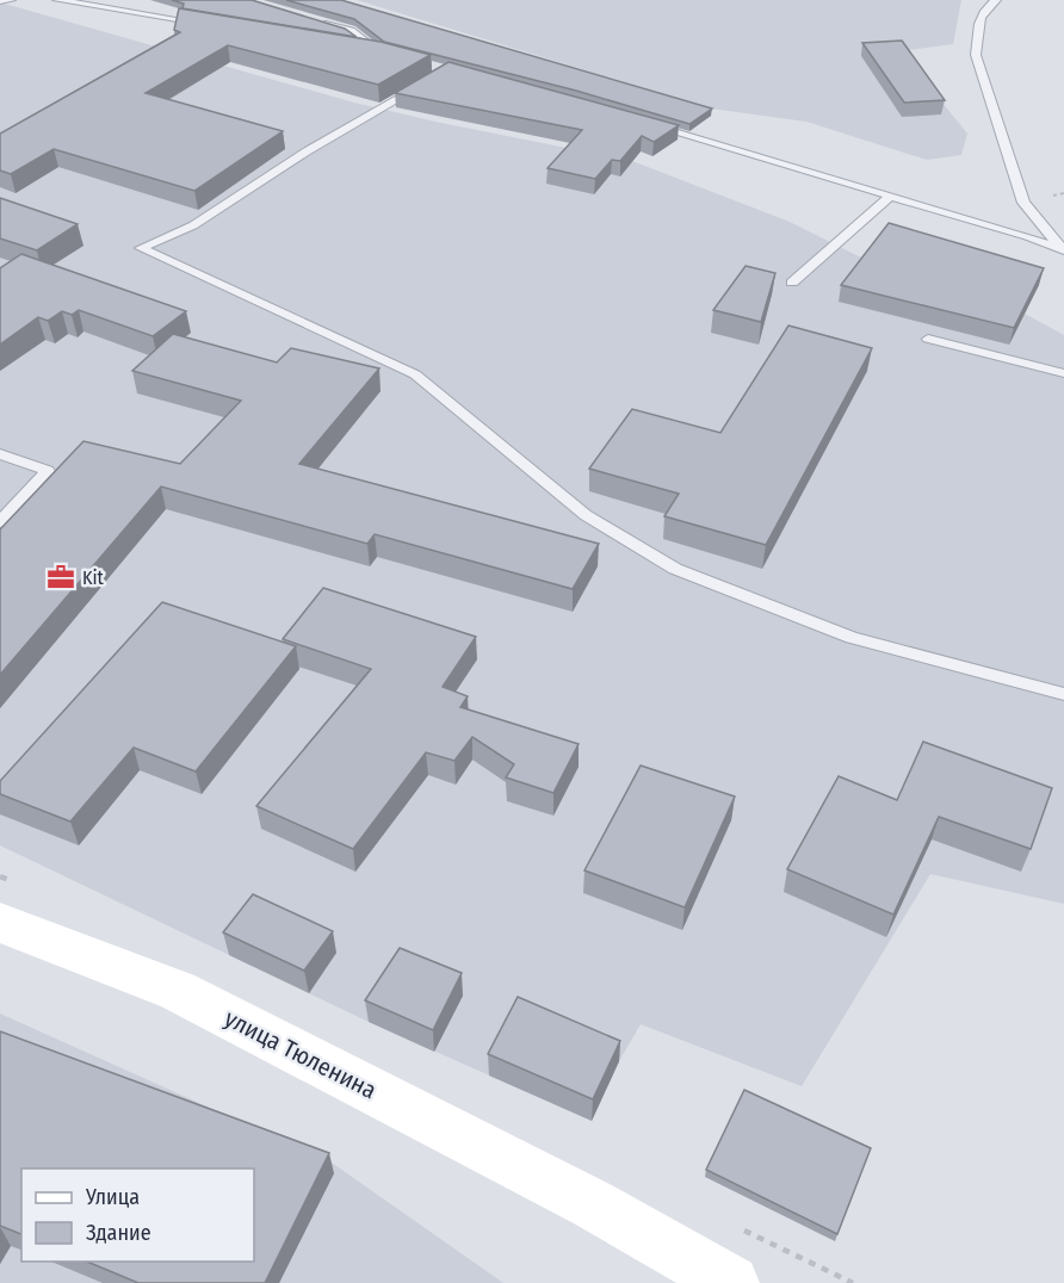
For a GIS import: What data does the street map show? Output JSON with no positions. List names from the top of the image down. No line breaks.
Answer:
{"streets":{"main road":["улица Тюленина"]},"places":{"office":["Kit"]},"legend":["Улица","Здание"]}
